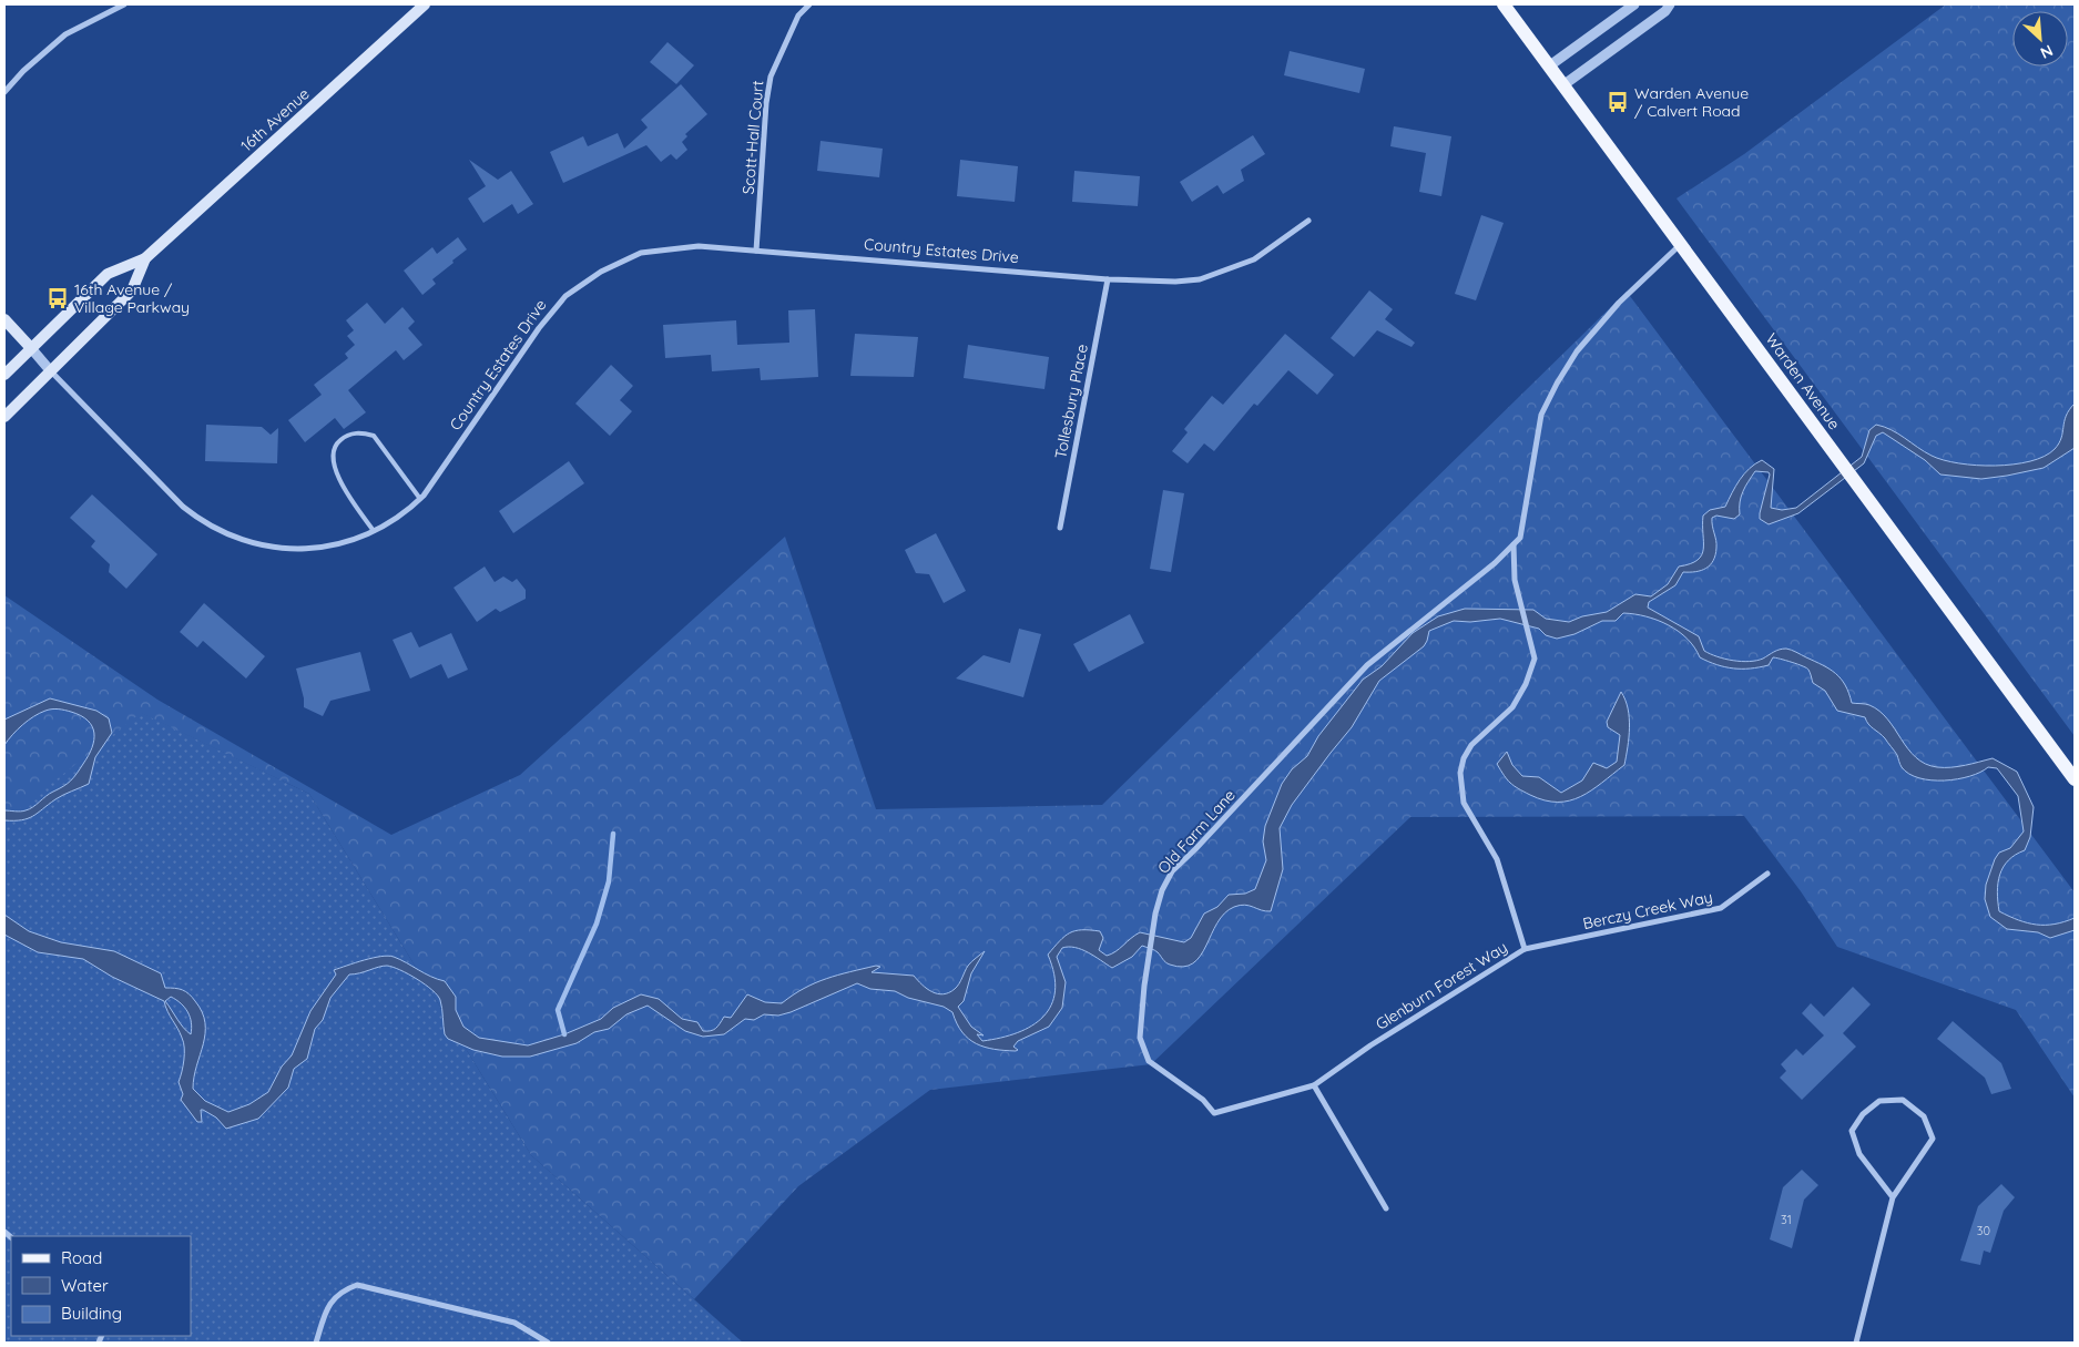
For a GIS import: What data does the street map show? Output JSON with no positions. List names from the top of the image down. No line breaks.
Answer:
{"streets":{"main road":["16th Avenue","Warden Avenue"],"street":["Scott-Hall Court","Country Estates Drive","Tollesbury Place","Old Farm Lane","Berczy Creek Way","Glenburn Forest Way"]},"crossings":[["16th Avenue","Country Estates Drive"],["Scott-Hall Court","Country Estates Drive"],["Country Estates Drive","Tollesbury Place"],["Warden Avenue","Glenburn Forest Way"],["Old Farm Lane","Glenburn Forest Way"],["Berczy Creek Way","Glenburn Forest Way"]],"places":{"bus stop":["Warden Avenue / Calvert Road","16th Avenue / Village Parkway"]},"house_numbers":["31","30"],"legend":["Road","Water","Building"],"north":"bottom right"}
